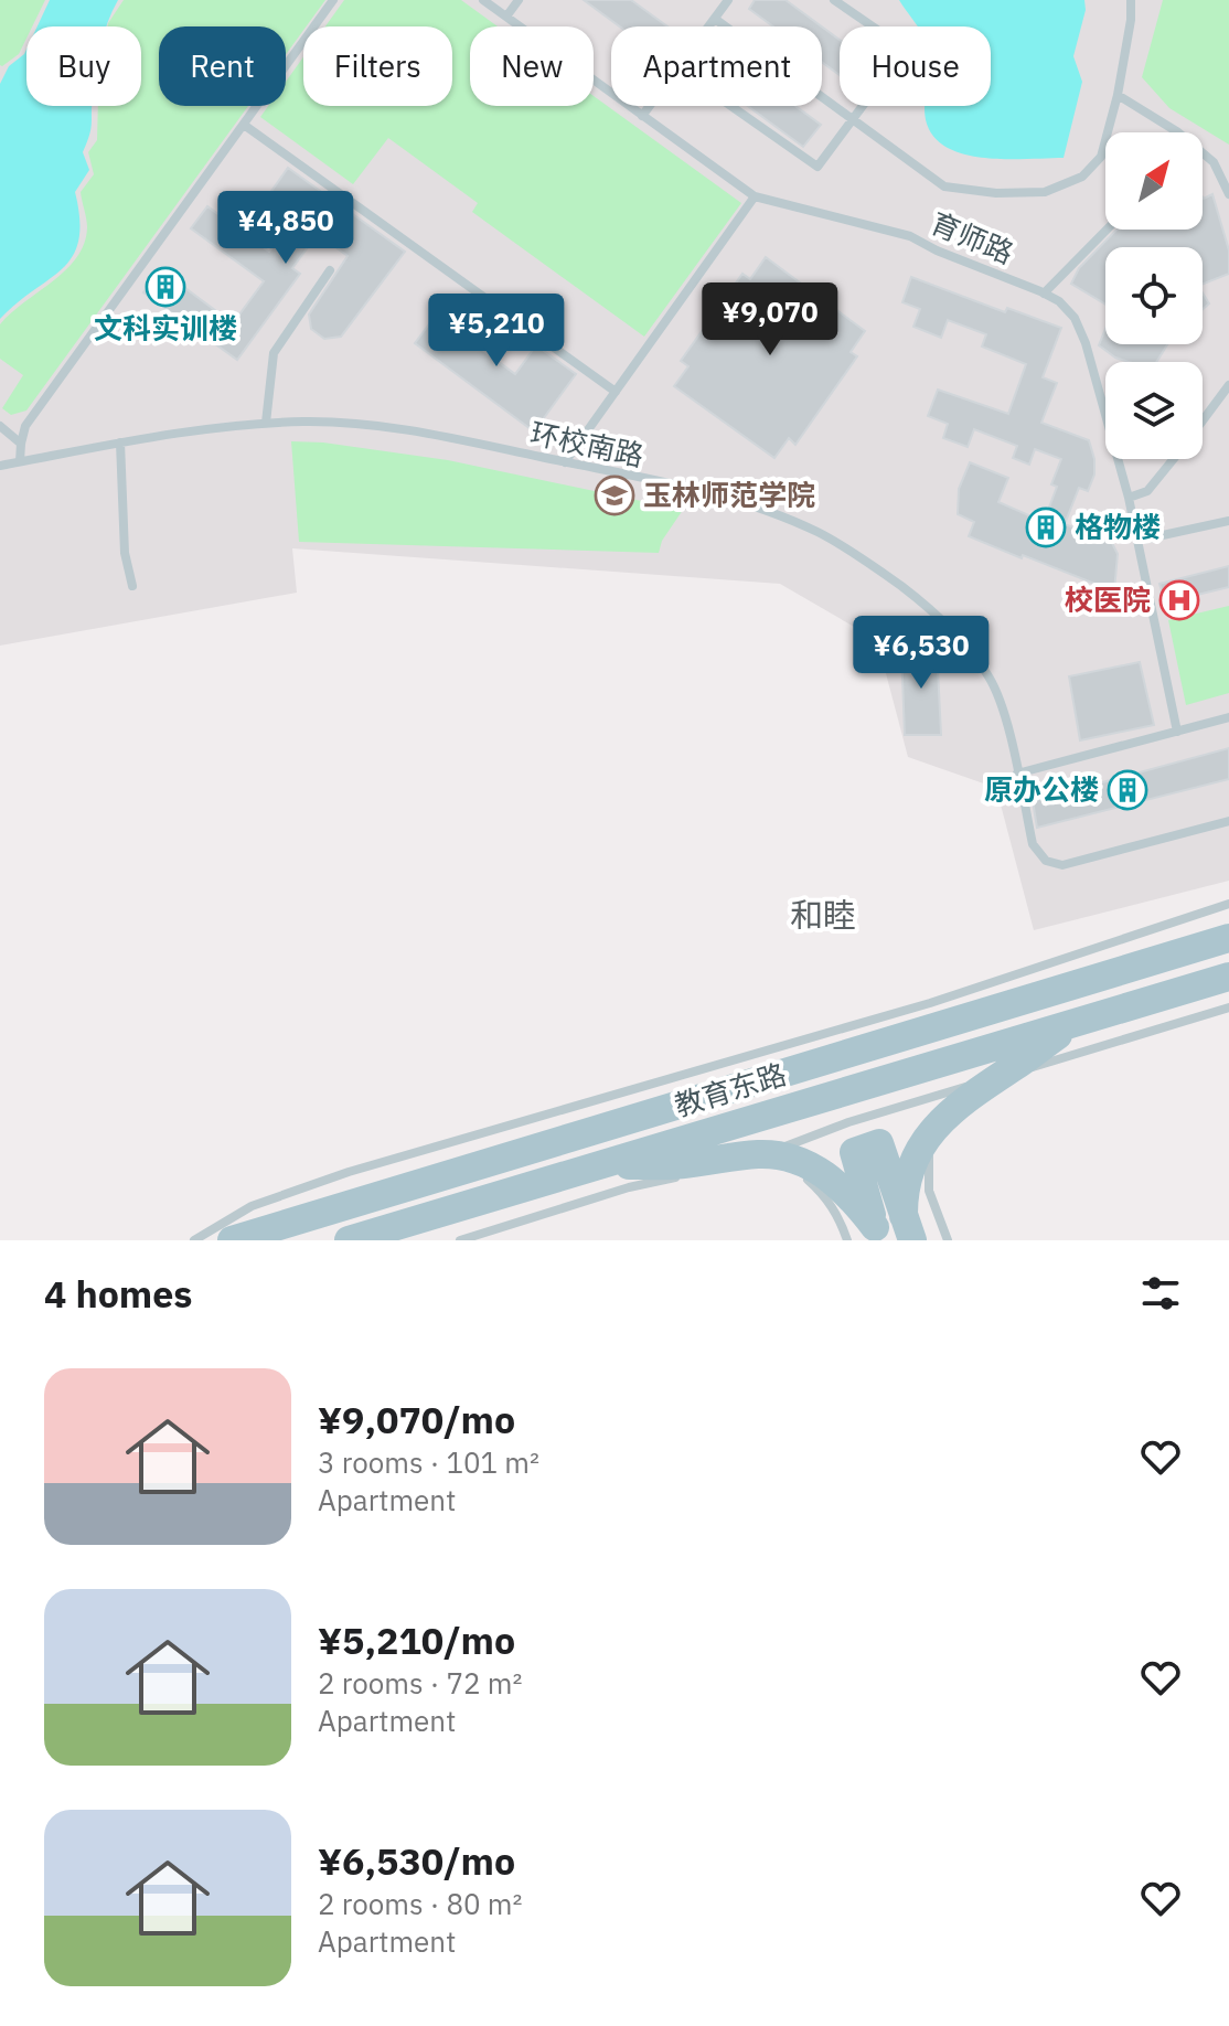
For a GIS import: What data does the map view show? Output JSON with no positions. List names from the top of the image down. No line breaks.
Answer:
{"streets":{"main road":["教育东路"],"lane":["育师路","环校南路"]},"districts":["和睦"],"places":{"building":["文科实训楼","格物楼","原办公楼"],"school or university":["玉林师范学院"],"hospital":["校医院"]},"north":"top right","page":{"chip":["Buy","Rent","Filters","New","Apartment","House"],"price":["¥4,850","¥9,070","¥5,210","¥6,530"],"heading":"4 homes","list":[{"name":"¥9,070/mo","note":"3 rooms · 101 m² · Apartment"},{"name":"¥5,210/mo","note":"2 rooms · 72 m² · Apartment"},{"name":"¥6,530/mo","note":"2 rooms · 80 m² · Apartment"}]}}
